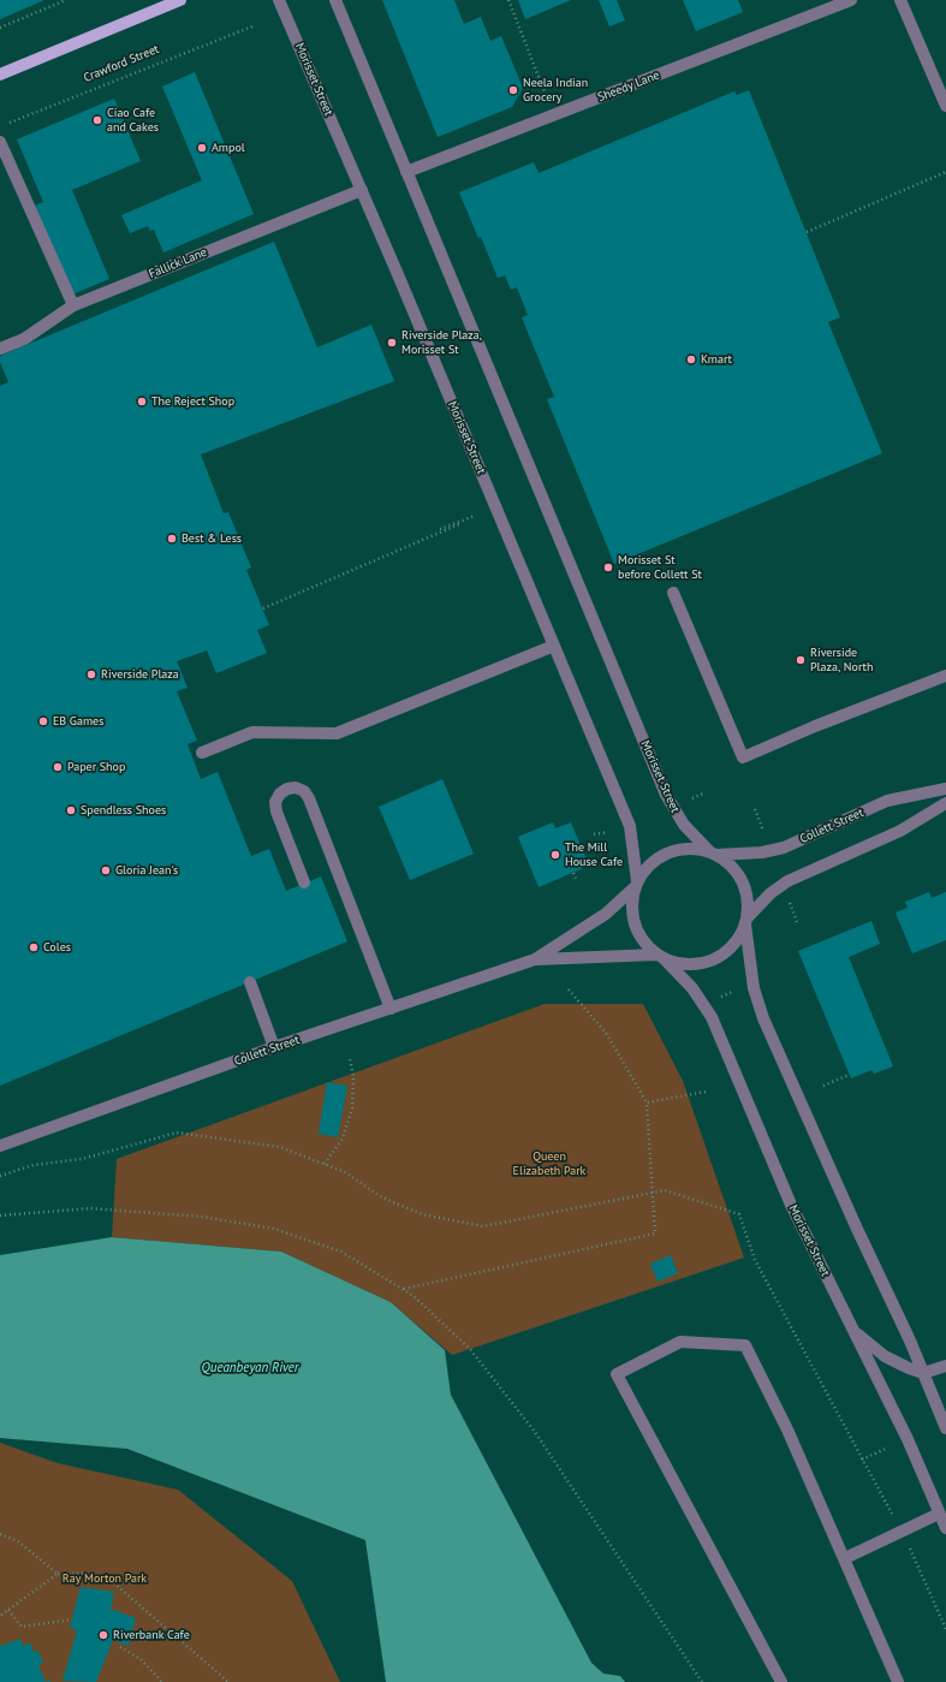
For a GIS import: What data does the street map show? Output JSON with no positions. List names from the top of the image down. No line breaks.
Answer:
{"streets":{"street":["Morisset Street","Sheedy Lane","Fallick Lane","Collett Street"],"path":["Crawford Street"]},"crossings":[["Morisset Street","Sheedy Lane"],["Morisset Street","Fallick Lane"],["Morisset Street","Collett Street"]],"water":["Queanbeyan River"],"parks":["Queen Elizabeth Park","Ray Morton Park"],"places":["Neela Indian Grocery","Ciao Cafe and Cakes","Ampol","Riverside Plaza, Morisset St","Kmart","The Reject Shop","Best & Less","Morisset St before Collett St","Riverside Plaza, North","Riverside Plaza","EB Games","Paper Shop","Spendless Shoes","The Mill House Cafe","Gloria Jean's","Coles","Riverbank Cafe"]}
